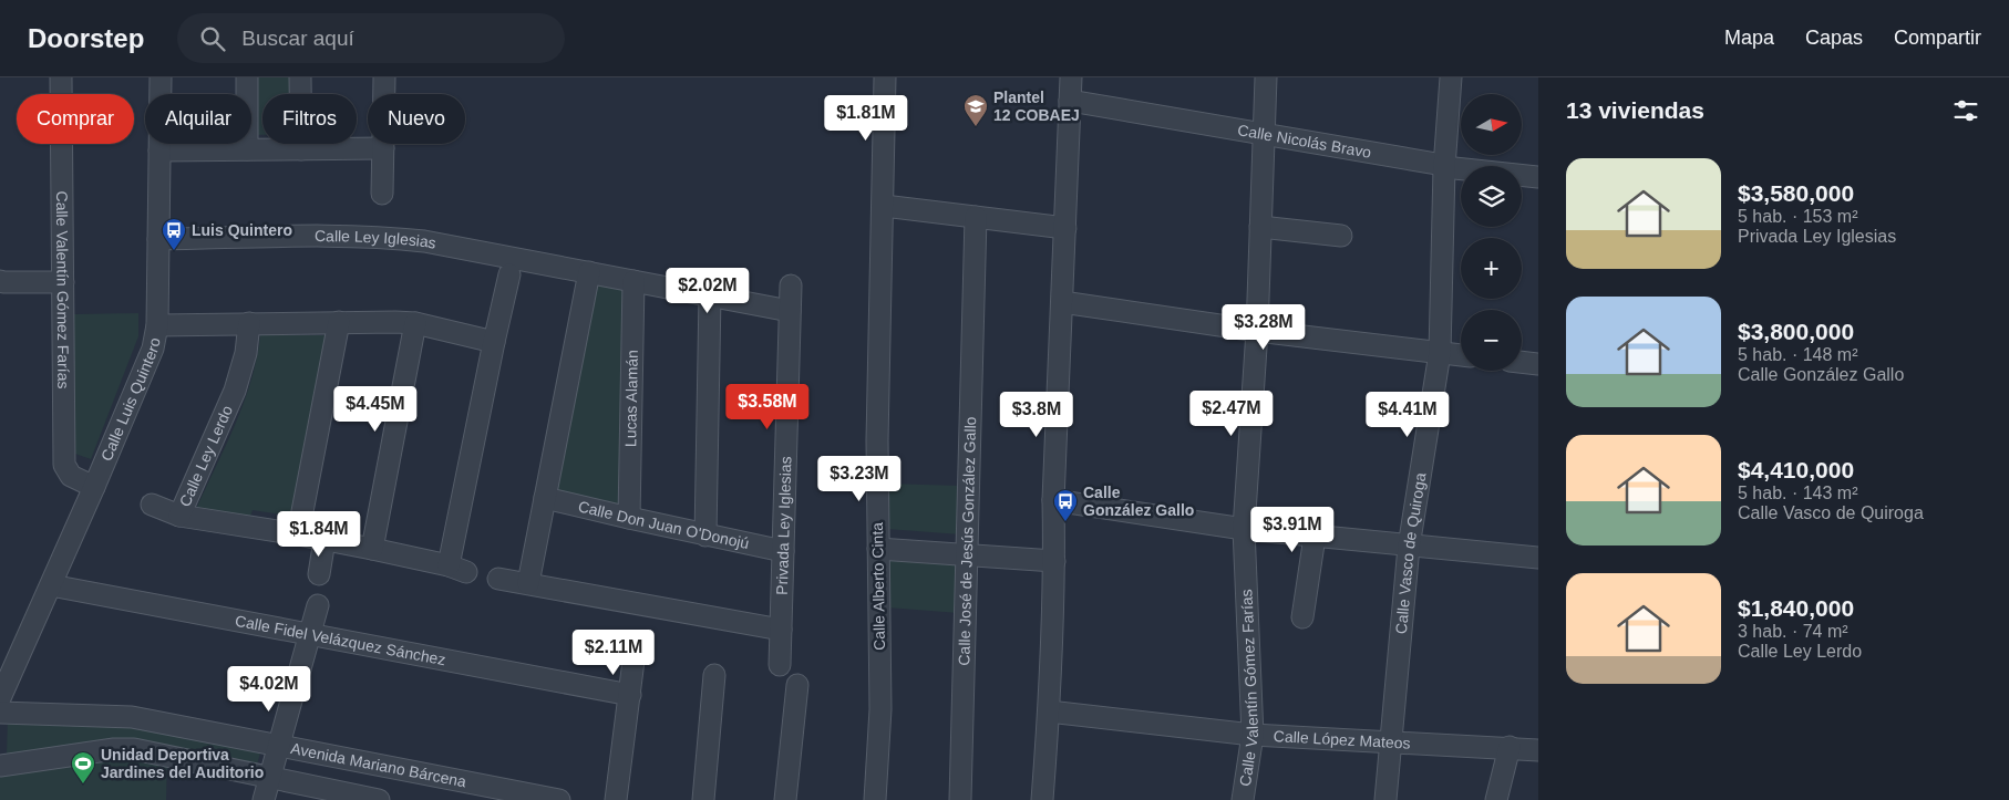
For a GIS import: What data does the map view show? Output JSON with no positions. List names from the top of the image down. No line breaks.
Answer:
{"streets":{"street":["Calle Nicolás Bravo","Calle Ley Iglesias","Calle Valentín Gómez Farías","Calle Luis Quintero","Lucas Alamán","Calle Ley Lerdo","Calle Don Juan O'Donojú","Privada Ley Iglesias","Calle José de Jesús González Gallo","Calle Vasco de Quiroga","Calle Alberto Cinta","Calle Fidel Velázquez Sánchez","Calle López Mateos","Avenida Mariano Bárcena"]},"crossings":[["Calle Nicolás Bravo","Calle Valentín Gómez Farías"],["Calle Nicolás Bravo","Calle Vasco de Quiroga"],["Calle Ley Iglesias","Calle Luis Quintero"],["Calle Ley Iglesias","Lucas Alamán"],["Calle Ley Iglesias","Privada Ley Iglesias"],["Calle Valentín Gómez Farías","Calle Luis Quintero"],["Calle Valentín Gómez Farías","Calle López Mateos"],["Calle Luis Quintero","Calle Fidel Velázquez Sánchez"],["Lucas Alamán","Calle Don Juan O'Donojú"],["Calle Don Juan O'Donojú","Privada Ley Iglesias"],["Calle Vasco de Quiroga","Calle López Mateos"]],"places":{"school or university":["Plantel 12 COBAEJ"],"bus stop":["Luis Quintero","Calle González Gallo"],"sports":["Unidad Deportiva Jardines del Auditorio"]},"north":"right","page":{"header":"Doorstep","search":"Buscar aquí","nav":["Mapa","Capas","Compartir"],"heading":"13 viviendas","map_buttons":["+","−"],"chip":["Comprar","Alquilar","Filtros","Nuevo"],"price":["$1.81M","$2.02M","$3.28M","$3.58M","$4.45M","$2.47M","$3.8M","$4.41M","$3.23M","$3.91M","$1.84M","$2.11M","$4.02M"],"list":[{"name":"$3,580,000","note":"5 hab. · 153 m² · Privada Ley Iglesias"},{"name":"$3,800,000","note":"5 hab. · 148 m² · Calle González Gallo"},{"name":"$4,410,000","note":"5 hab. · 143 m² · Calle Vasco de Quiroga"},{"name":"$1,840,000","note":"3 hab. · 74 m² · Calle Ley Lerdo"}]}}
